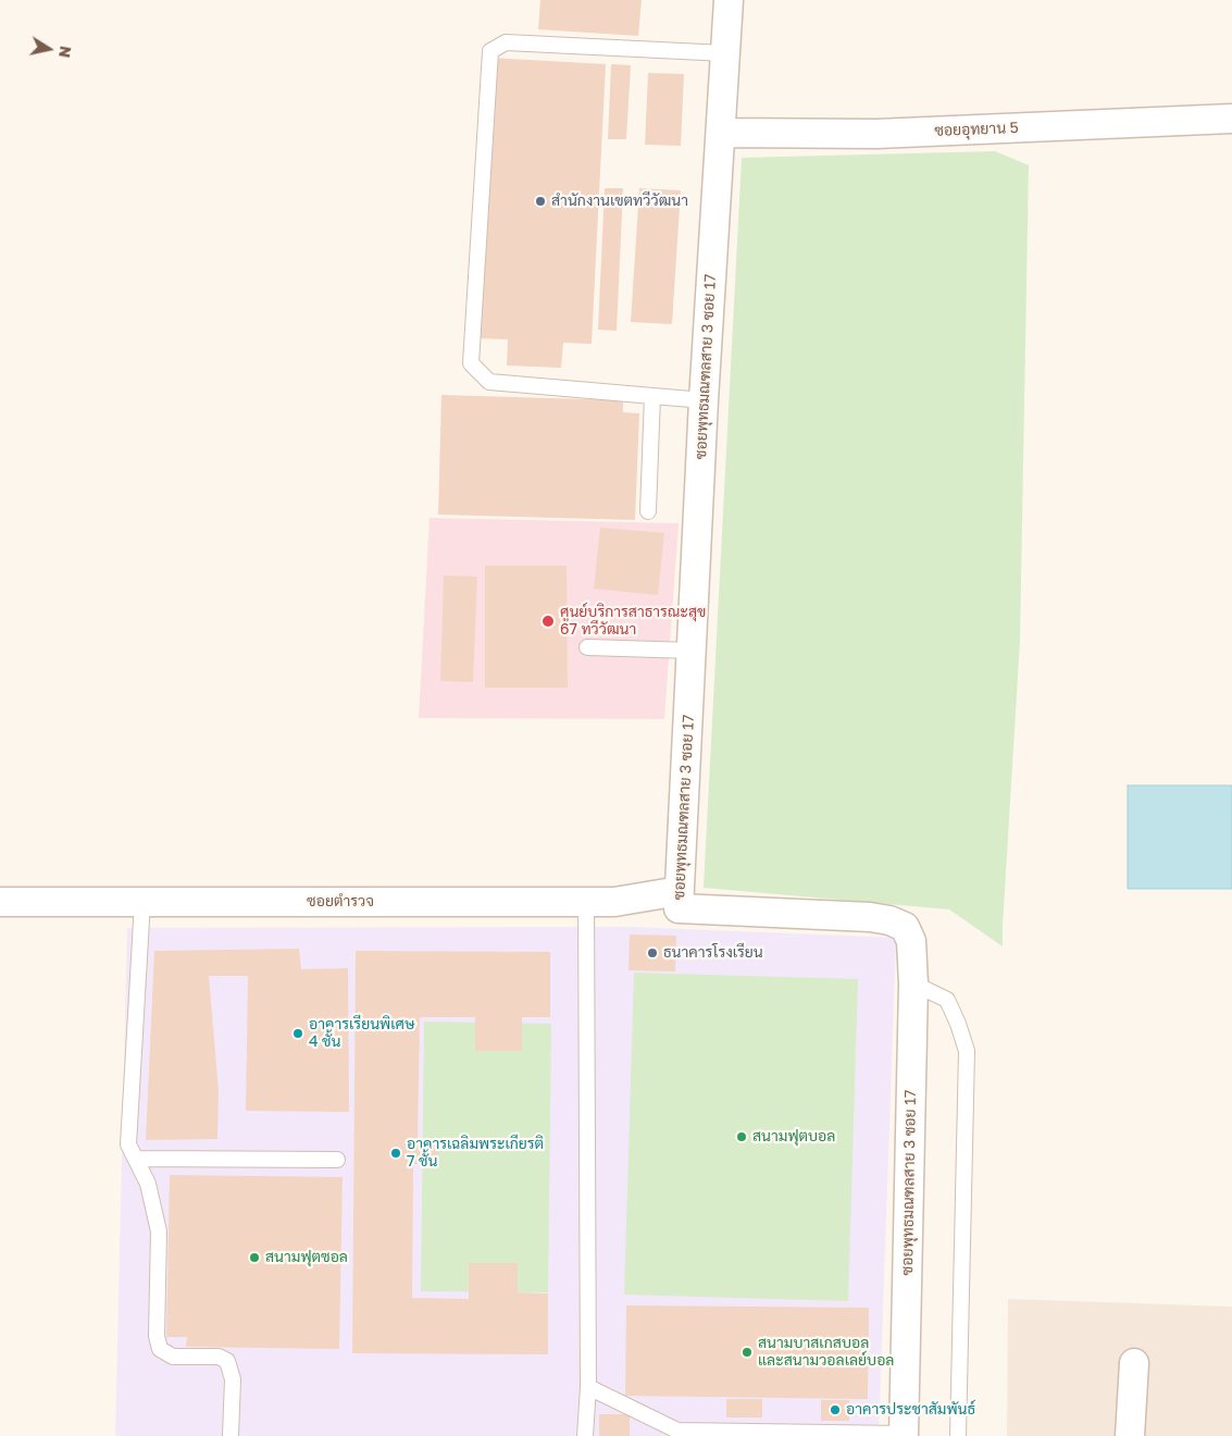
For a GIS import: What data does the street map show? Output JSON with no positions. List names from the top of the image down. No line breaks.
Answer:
{"streets":{"street":["ซอยอุทยาน 5","ซอยพุทธมณฑลสาย 3 ซอย 17","ซอยตำรวจ"]},"crossings":[["ซอยอุทยาน 5","ซอยพุทธมณฑลสาย 3 ซอย 17"],["ซอยพุทธมณฑลสาย 3 ซอย 17","ซอยตำรวจ"]],"places":["สำนักงานเขตทวีวัฒนา","ศูนย์บริการสาธารณะสุข 67 ทวีวัฒนา","ธนาคารโรงเรียน","อาคารเรียนพิเศษ 4 ชั้น","สนามฟุตบอล","อาคารเฉลิมพระเกียรติ 7 ชั้น","สนามฟุตซอล","สนามบาสเกสบอล และสนามวอลเลย์บอล","อาคารประชาสัมพันธ์"],"north":"right"}
